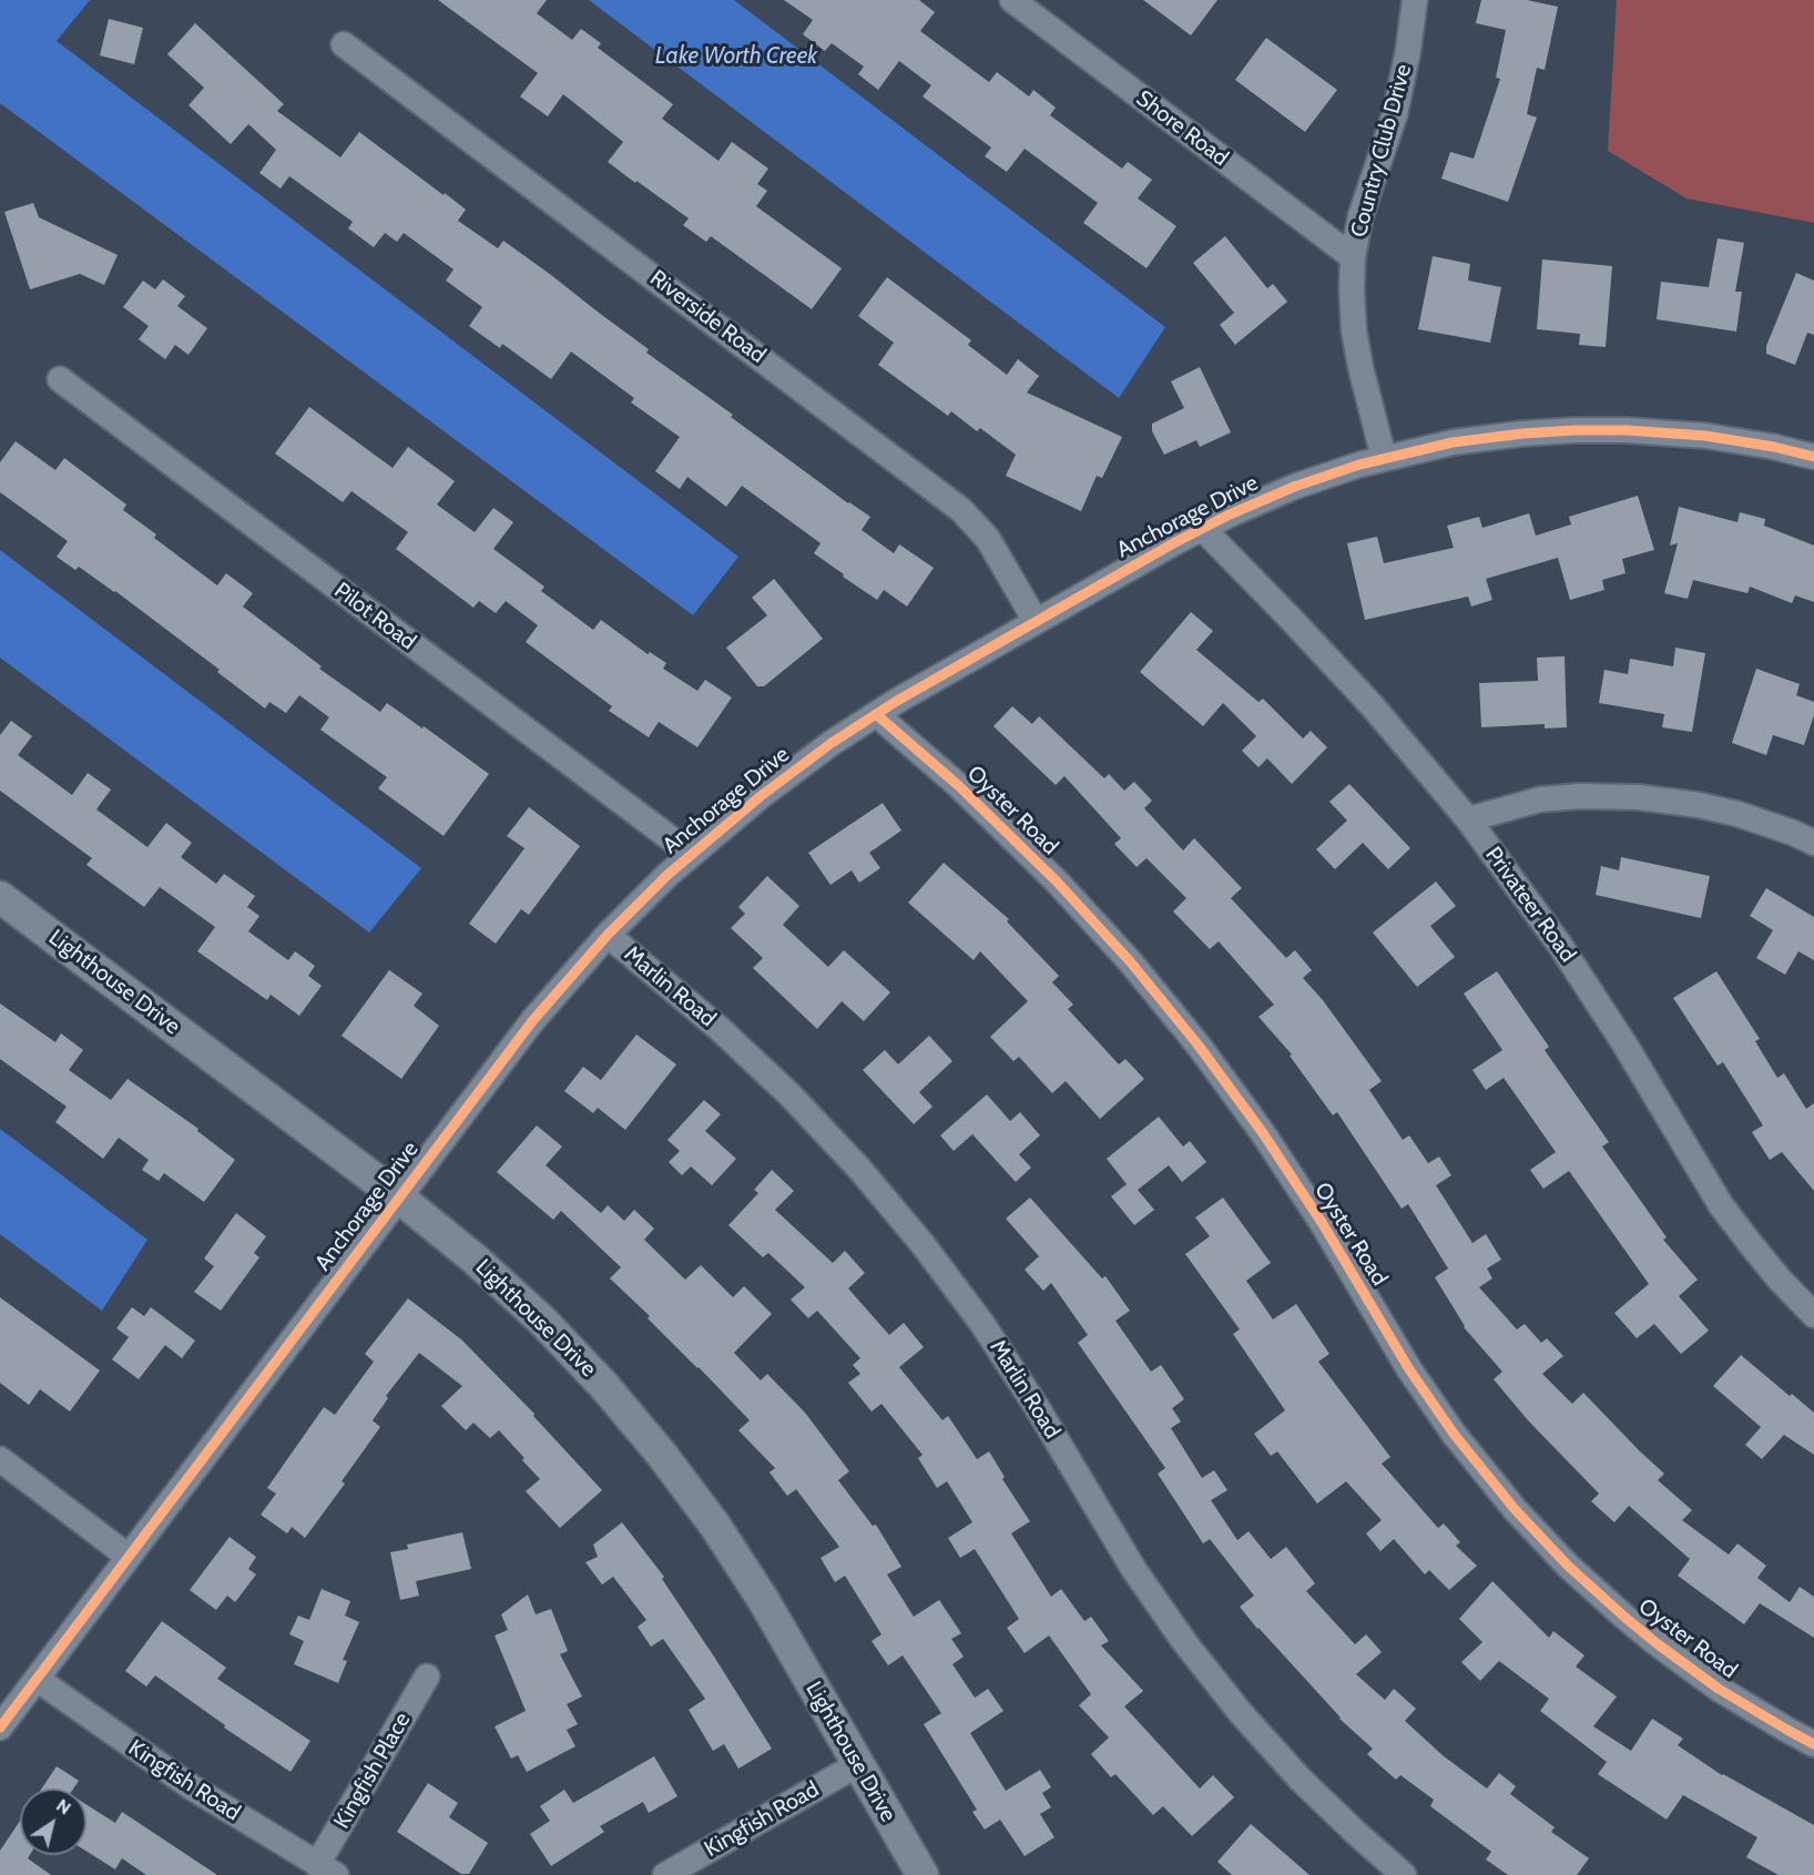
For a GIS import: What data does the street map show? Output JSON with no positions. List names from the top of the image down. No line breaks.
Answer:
{"streets":{"street":["Shore Road","Country Club Drive","Riverside Road","Anchorage Drive","Pilot Road","Oyster Road","Privateer Road","Lighthouse Drive","Marlin Road","Kingfish Place","Kingfish Road"]},"crossings":[["Shore Road","Country Club Drive"],["Country Club Drive","Anchorage Drive"],["Riverside Road","Anchorage Drive"],["Anchorage Drive","Pilot Road"],["Anchorage Drive","Oyster Road"],["Anchorage Drive","Privateer Road"],["Anchorage Drive","Lighthouse Drive"],["Anchorage Drive","Marlin Road"],["Anchorage Drive","Kingfish Road"],["Lighthouse Drive","Kingfish Road"],["Kingfish Place","Kingfish Road"]],"water":["Lake Worth Creek"],"north":"top right"}
